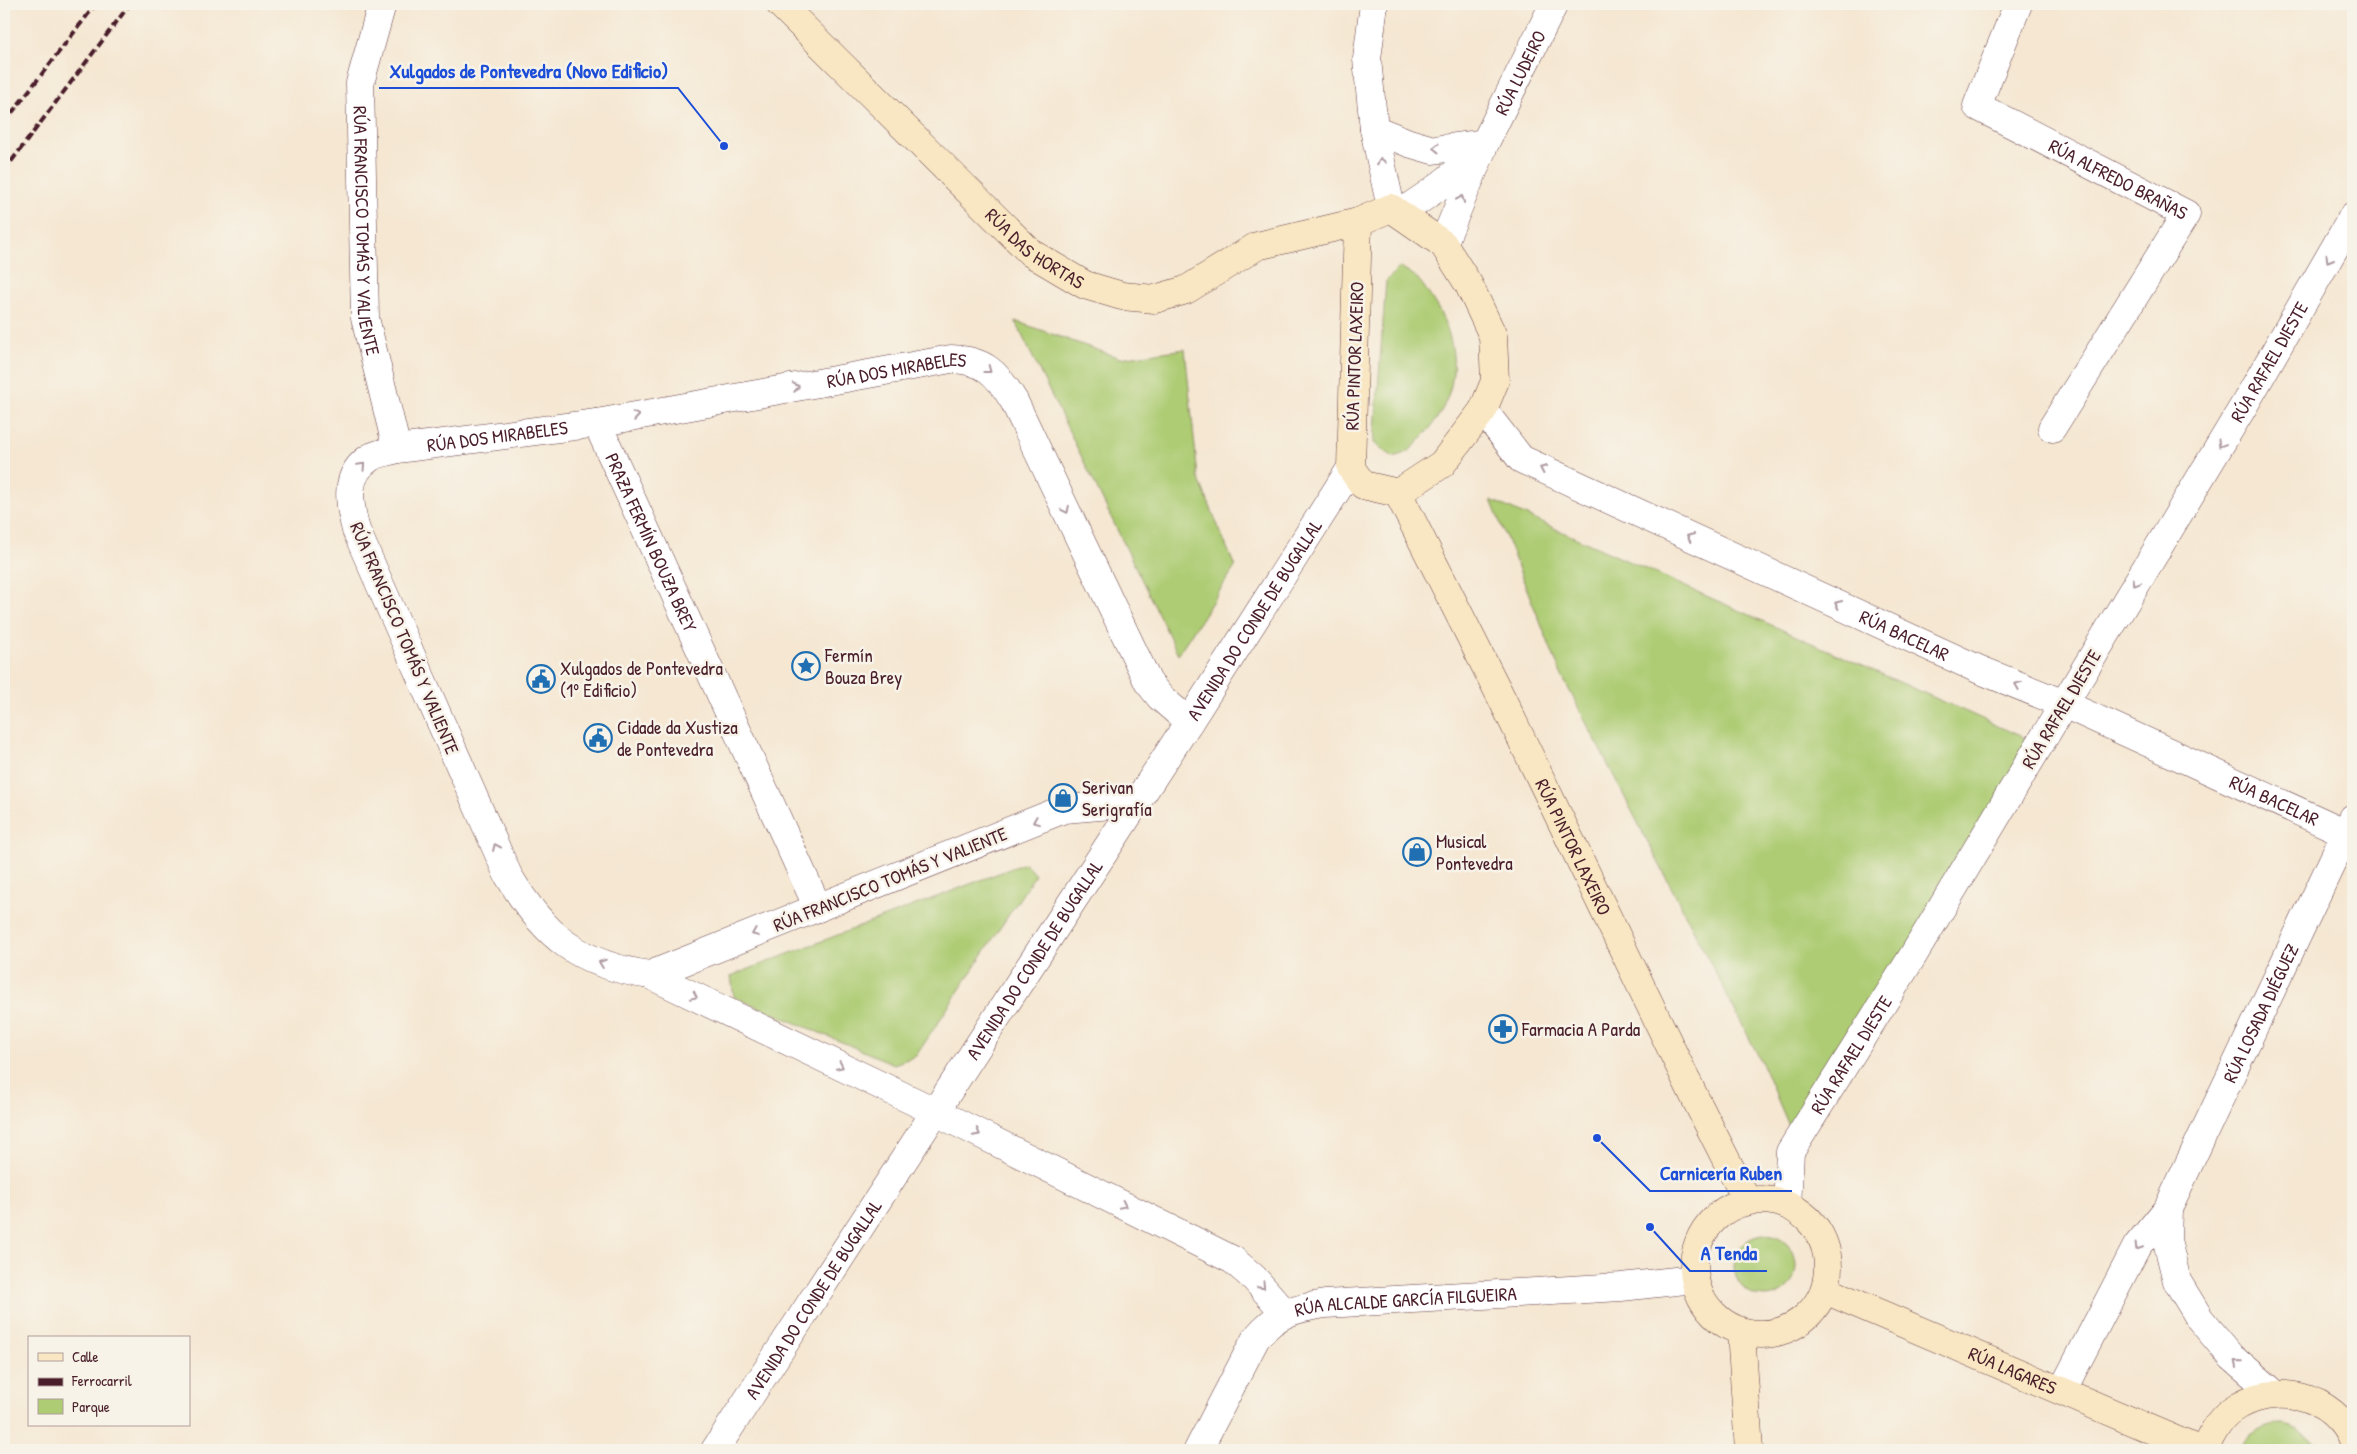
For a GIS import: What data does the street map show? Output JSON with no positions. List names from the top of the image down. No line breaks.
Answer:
{"streets":{"main road":["RÚA DAS HORTAS","RÚA PINTOR LAXEIRO","RÚA LAGARES"],"street":["RÚA LUDEIRO","RÚA ALFREDO BRAÑAS","RÚA FRANCISCO TOMÁS Y VALIENTE","RÚA RAFAEL DIESTE","RÚA DOS MIRABELES","PRAZA FERMÍN BOUZA BREY","AVENIDA DO CONDE DE BUGALLAL","RÚA BACELAR","RÚA LOSADA DIÉGUEZ","RÚA ALCALDE GARCÍA FILGUEIRA"]},"crossings":[["RÚA FRANCISCO TOMÁS Y VALIENTE","RÚA DOS MIRABELES"],["RÚA FRANCISCO TOMÁS Y VALIENTE","PRAZA FERMÍN BOUZA BREY"],["RÚA FRANCISCO TOMÁS Y VALIENTE","AVENIDA DO CONDE DE BUGALLAL"],["RÚA FRANCISCO TOMÁS Y VALIENTE","RÚA ALCALDE GARCÍA FILGUEIRA"],["RÚA DAS HORTAS","RÚA PINTOR LAXEIRO"],["RÚA PINTOR LAXEIRO","RÚA RAFAEL DIESTE"],["RÚA PINTOR LAXEIRO","AVENIDA DO CONDE DE BUGALLAL"],["RÚA PINTOR LAXEIRO","RÚA ALCALDE GARCÍA FILGUEIRA"],["RÚA PINTOR LAXEIRO","RÚA LAGARES"],["RÚA RAFAEL DIESTE","RÚA BACELAR"],["RÚA RAFAEL DIESTE","RÚA ALCALDE GARCÍA FILGUEIRA"],["RÚA RAFAEL DIESTE","RÚA LAGARES"],["RÚA DOS MIRABELES","PRAZA FERMÍN BOUZA BREY"],["RÚA DOS MIRABELES","AVENIDA DO CONDE DE BUGALLAL"],["AVENIDA DO CONDE DE BUGALLAL","RÚA ALCALDE GARCÍA FILGUEIRA"],["RÚA BACELAR","RÚA LOSADA DIÉGUEZ"],["RÚA LOSADA DIÉGUEZ","RÚA LAGARES"],["RÚA ALCALDE GARCÍA FILGUEIRA","RÚA LAGARES"]],"one_way":["RÚA RAFAEL DIESTE","RÚA DOS MIRABELES","RÚA BACELAR","RÚA ALCALDE GARCÍA FILGUEIRA"],"places":{"other":["Xulgados de Pontevedra (Novo Edificio)","Carnicería Ruben","A Tenda"],"place":["Fermín Bouza Brey"],"public building":["Xulgados de Pontevedra (1º Edificio)","Cidade da Xustiza de Pontevedra"],"shop":["Serivan Serigrafía","Musical Pontevedra"],"pharmacy":["Farmacia A Parda"]},"legend":["Calle","Ferrocarril","Parque"]}
